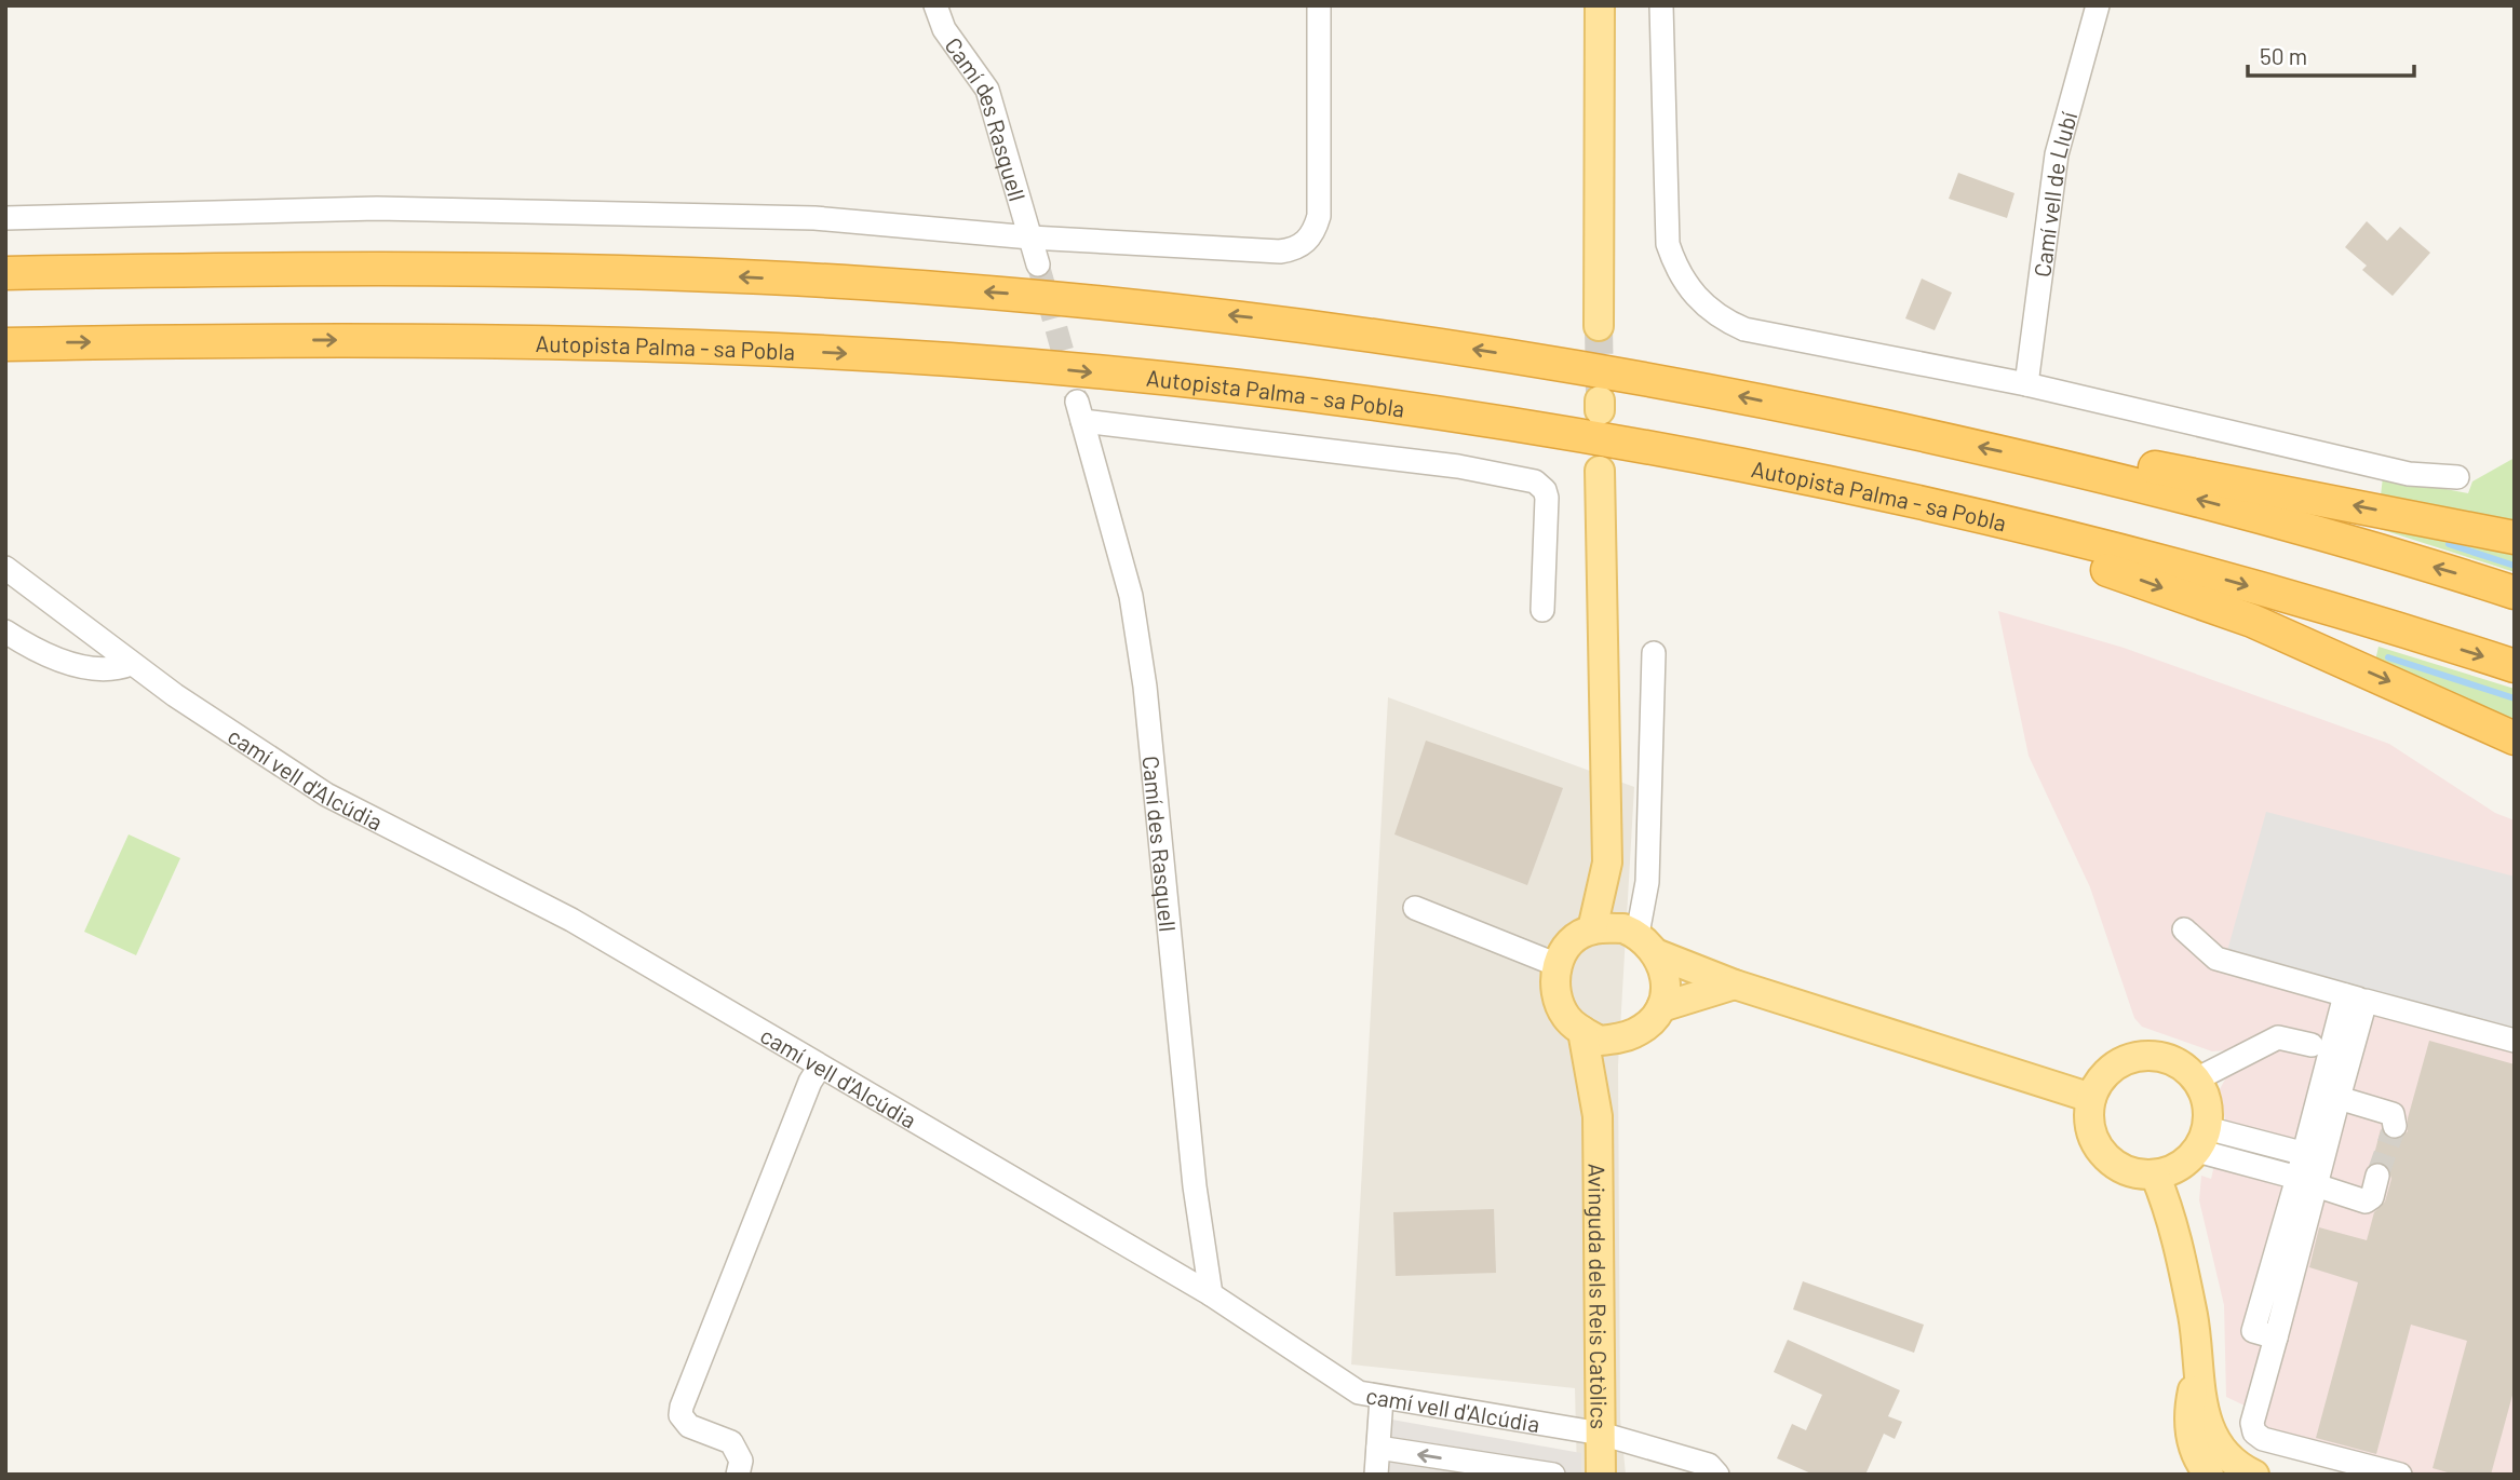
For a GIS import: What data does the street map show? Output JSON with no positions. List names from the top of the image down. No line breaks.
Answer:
{"streets":{"highway":["Autopista Palma - sa Pobla"],"main road":["Avinguda dels Reis Catòlics"],"street":["Camí des Rasquell","Camí vell de Llubí","camí vell d'Alcúdia"]},"crossings":[["Camí des Rasquell","camí vell d'Alcúdia"],["camí vell d'Alcúdia","Avinguda dels Reis Catòlics"]],"scale_bar":"50 m"}
